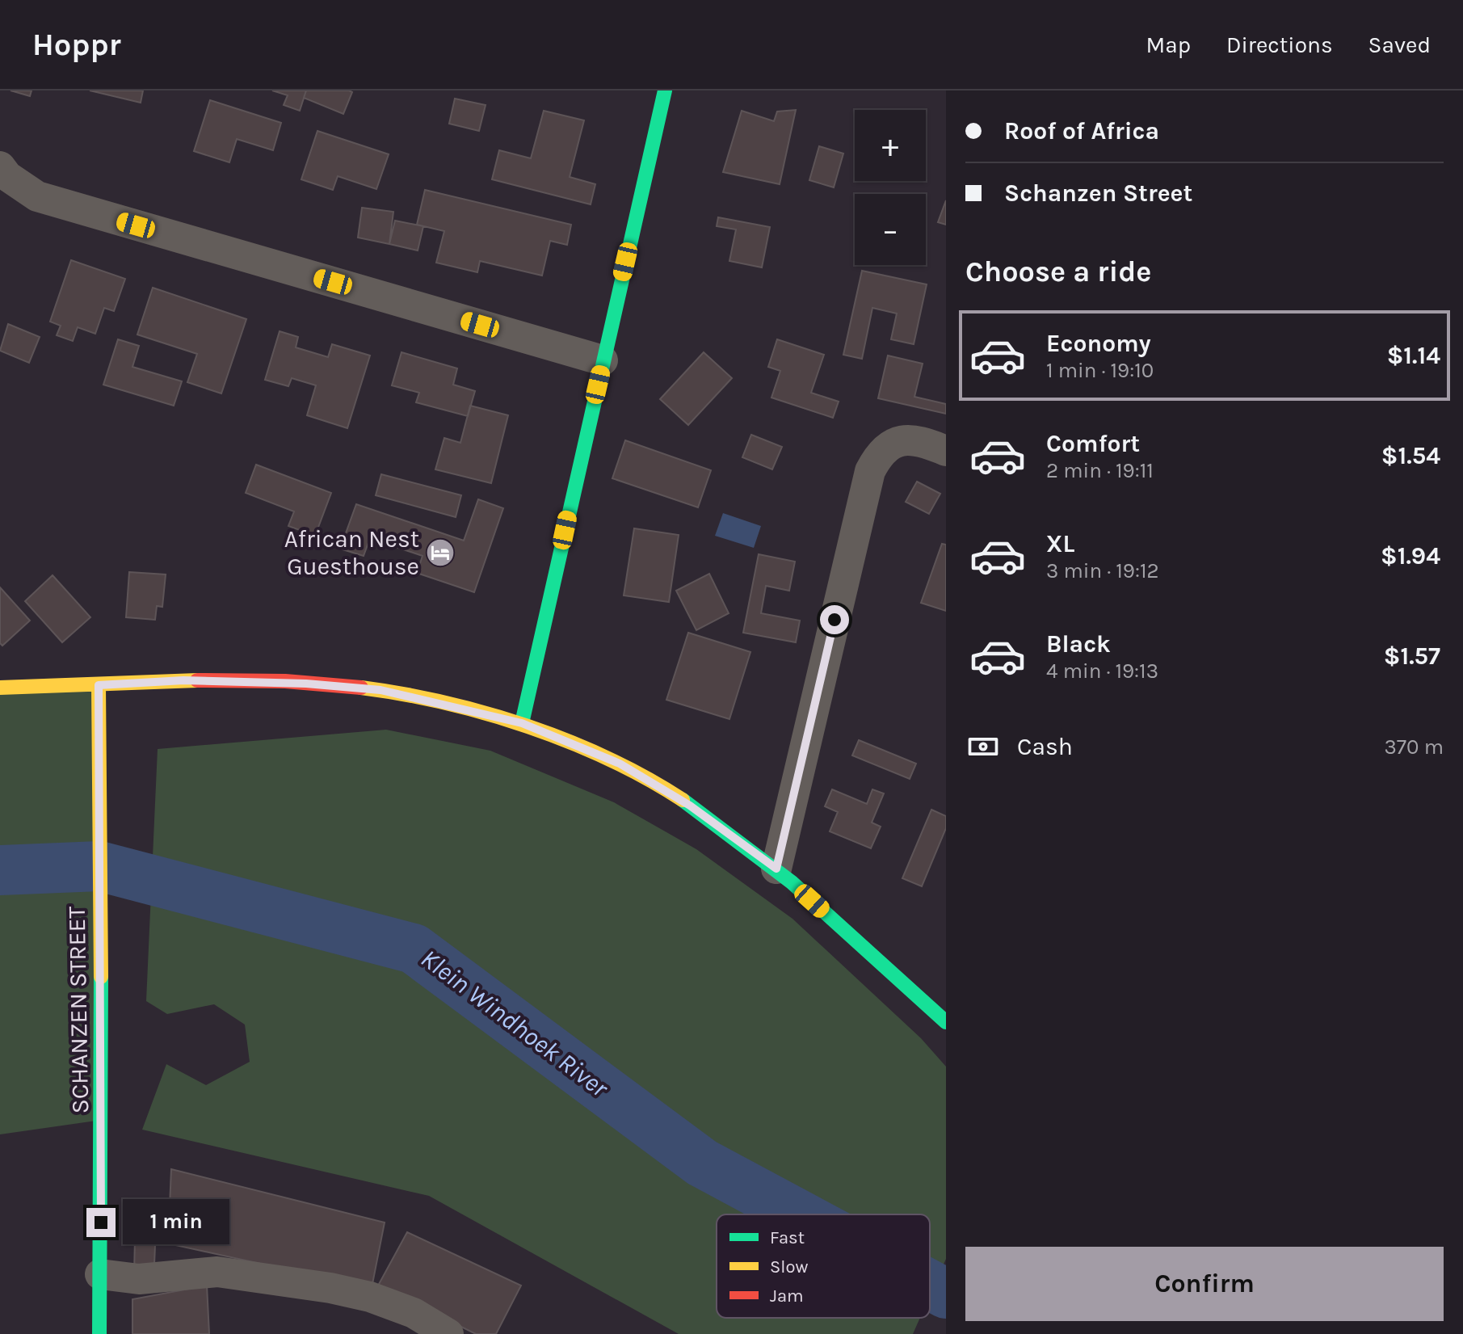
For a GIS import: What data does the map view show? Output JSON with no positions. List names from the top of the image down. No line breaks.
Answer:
{"streets":{"street":["SCHANZEN STREET"]},"water":["Klein Windhoek River"],"places":{"hotel":["African Nest Guesthouse"]},"legend":["Fast","Slow","Jam"],"page":{"header":"Hoppr","nav":["Map","Directions","Saved"],"banner":["Roof of Africa","Schanzen Street"],"map_buttons":["+","−"],"heading":"Choose a ride","list":[{"name":"Economy","note":"1 min · 19:10","value":"$1.14"},{"name":"Comfort","note":"2 min · 19:11","value":"$1.54"},{"name":"XL","note":"3 min · 19:12","value":"$1.94"},{"name":"Black","note":"4 min · 19:13","value":"$1.57"}],"pay":["Cash","370 m"],"bubble":"1 min","buttons":"Confirm"}}
